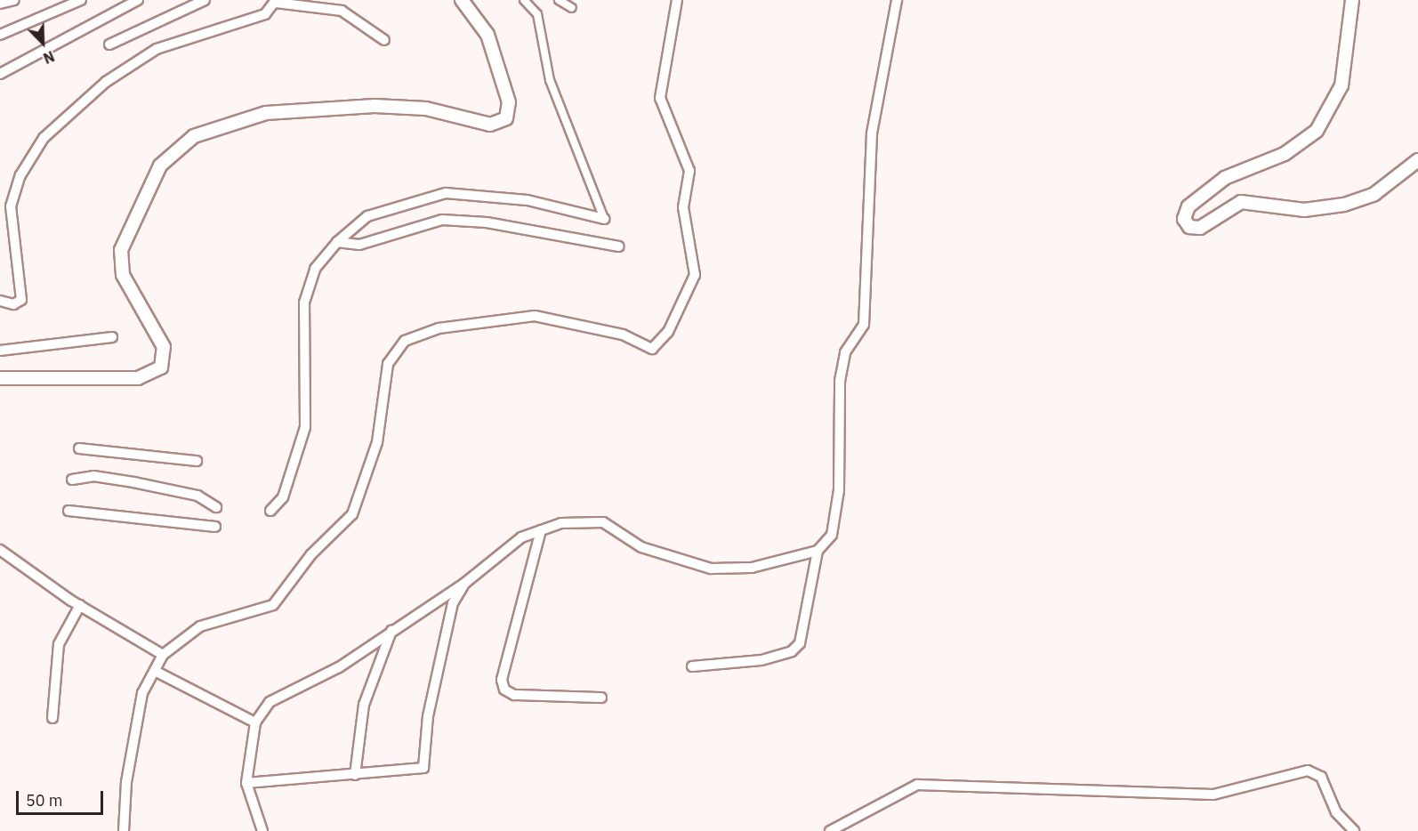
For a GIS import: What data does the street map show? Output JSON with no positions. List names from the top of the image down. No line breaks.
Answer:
{"scale_bar":"50 m","north":"bottom right"}
